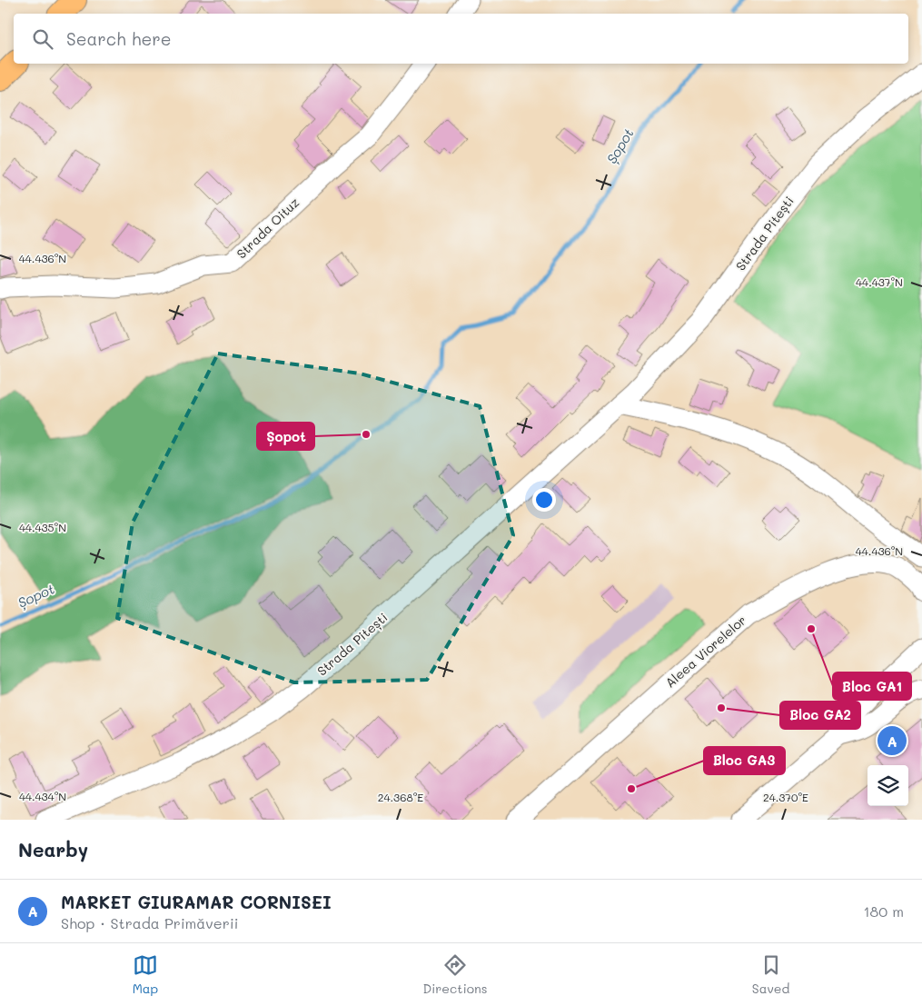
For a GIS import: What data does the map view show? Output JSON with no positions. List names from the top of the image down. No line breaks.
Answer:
{"streets":{"street":["Strada Oituz","Strada Pitești","Aleea Viorelelor"]},"water":["Șopot"],"places":["Șopot","Bloc GA1","Bloc GA2","Bloc GA3"],"page":{"search":"Search here","pins":"A","heading":"Nearby","list":[{"mark":"A","name":"MARKET GIURAMAR CORNISEI","note":"Shop · Strada Primăverii","value":"180 m"}],"nav":["Map","Directions","Saved"]},"coordinates":["44.436°N","44.437°N","44.435°N","44.434°N","24.370°E","24.368°E"]}
